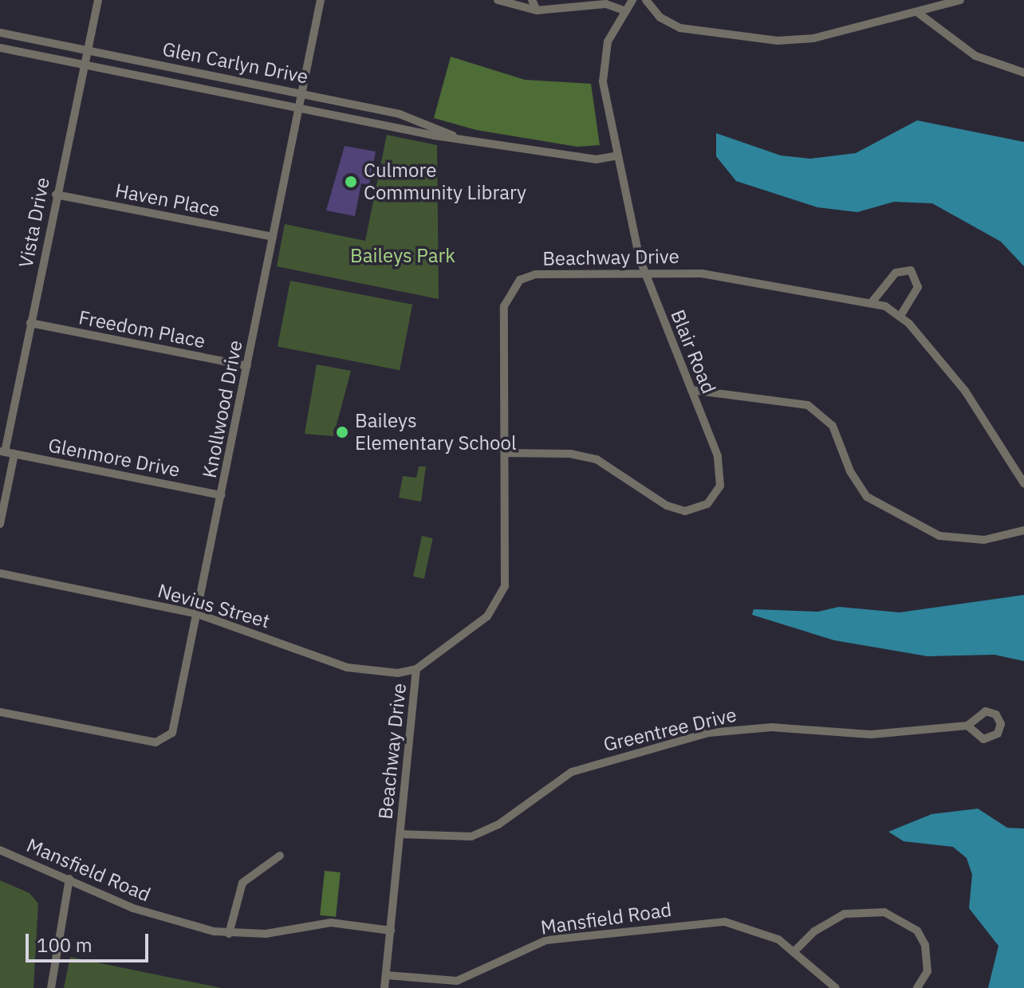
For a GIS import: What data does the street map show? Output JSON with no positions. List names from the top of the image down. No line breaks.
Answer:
{"streets":{"street":["Glen Carlyn Drive","Haven Place","Vista Drive","Beachway Drive","Freedom Place","Blair Road","Knollwood Drive","Glenmore Drive","Nevius Street","Greentree Drive","Mansfield Road"]},"crossings":[["Glen Carlyn Drive","Vista Drive"],["Glen Carlyn Drive","Blair Road"],["Glen Carlyn Drive","Knollwood Drive"],["Haven Place","Vista Drive"],["Haven Place","Knollwood Drive"],["Vista Drive","Freedom Place"],["Vista Drive","Glenmore Drive"],["Beachway Drive","Blair Road"],["Beachway Drive","Nevius Street"],["Beachway Drive","Greentree Drive"],["Beachway Drive","Mansfield Road"],["Freedom Place","Knollwood Drive"],["Knollwood Drive","Glenmore Drive"],["Knollwood Drive","Nevius Street"]],"parks":["Baileys Park"],"places":["Culmore Community Library","Baileys Elementary School"],"scale_bar":"100 m"}
